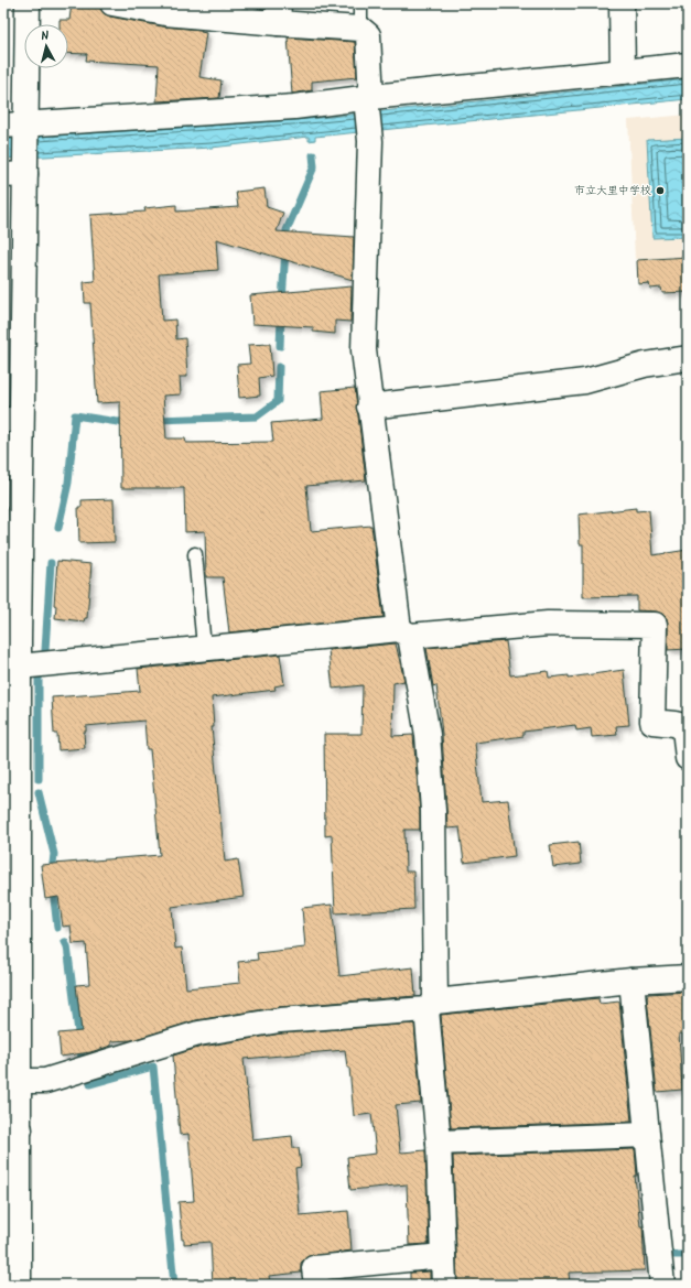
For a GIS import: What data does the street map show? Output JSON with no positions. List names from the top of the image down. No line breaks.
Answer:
{"places":["市立大里中学校"],"north":"top"}
